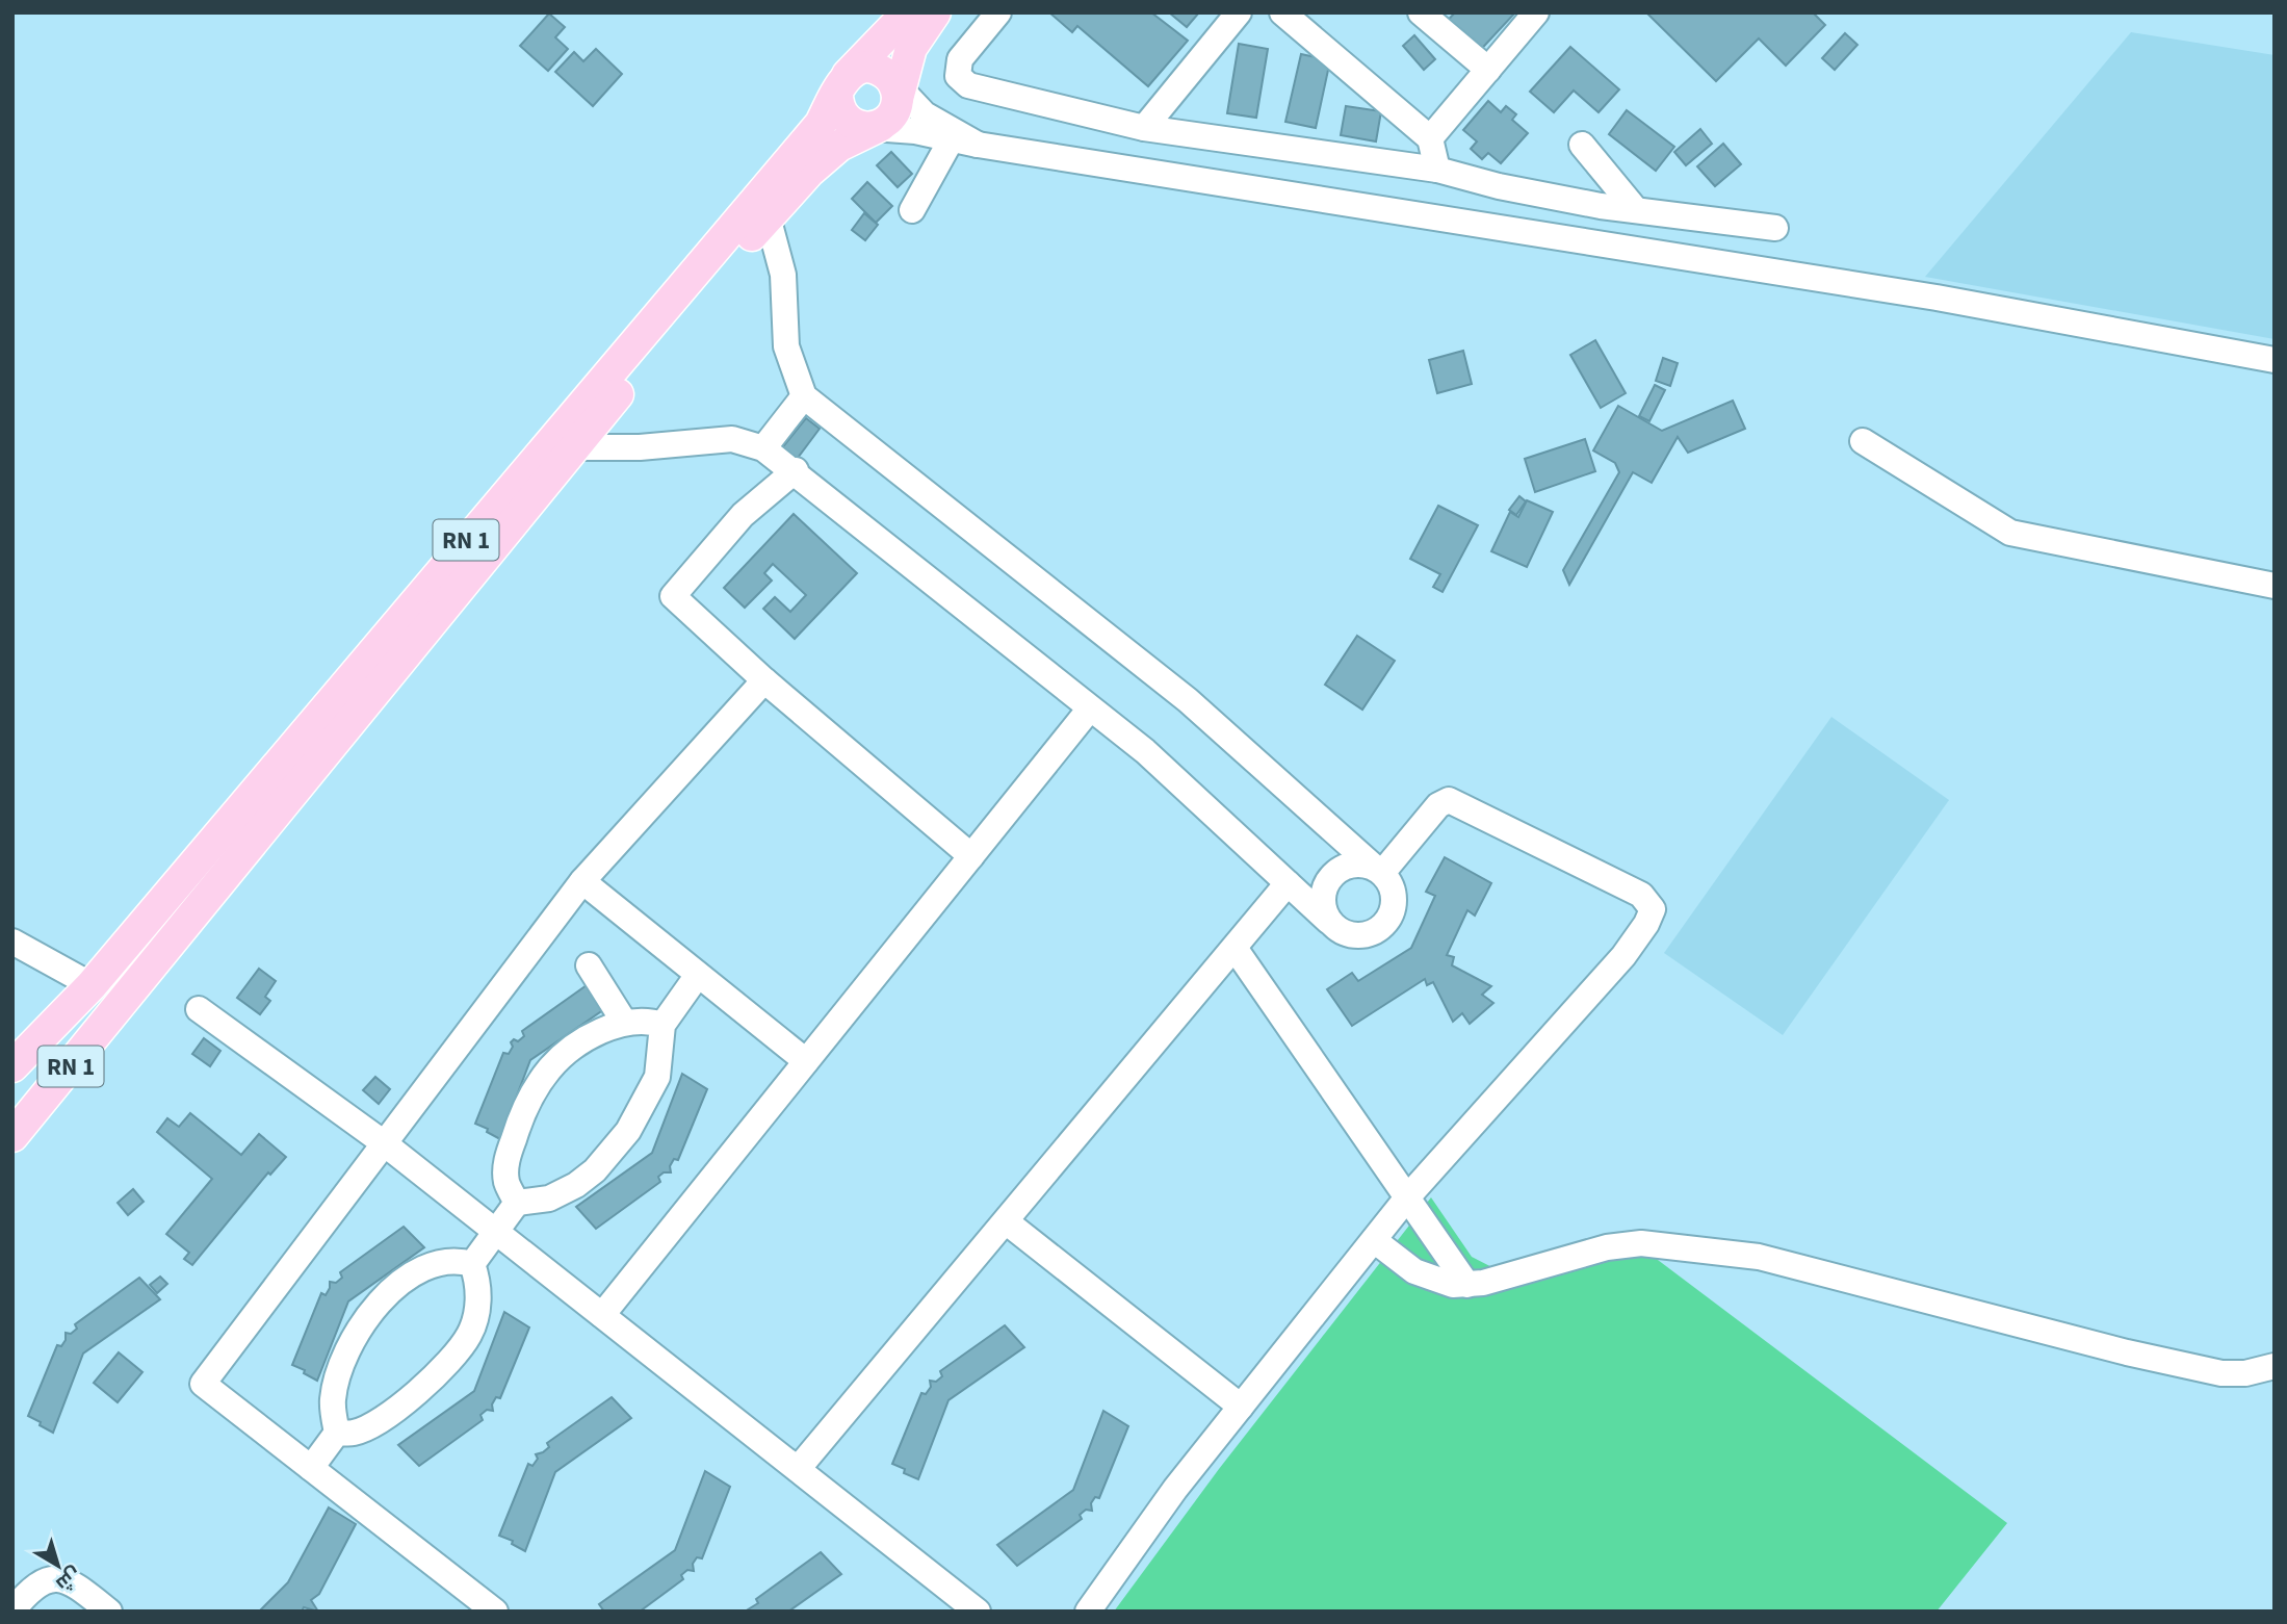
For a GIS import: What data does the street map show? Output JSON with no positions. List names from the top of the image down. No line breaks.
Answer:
{"streets":{"main road":["RN 1"]},"north":"bottom right"}
